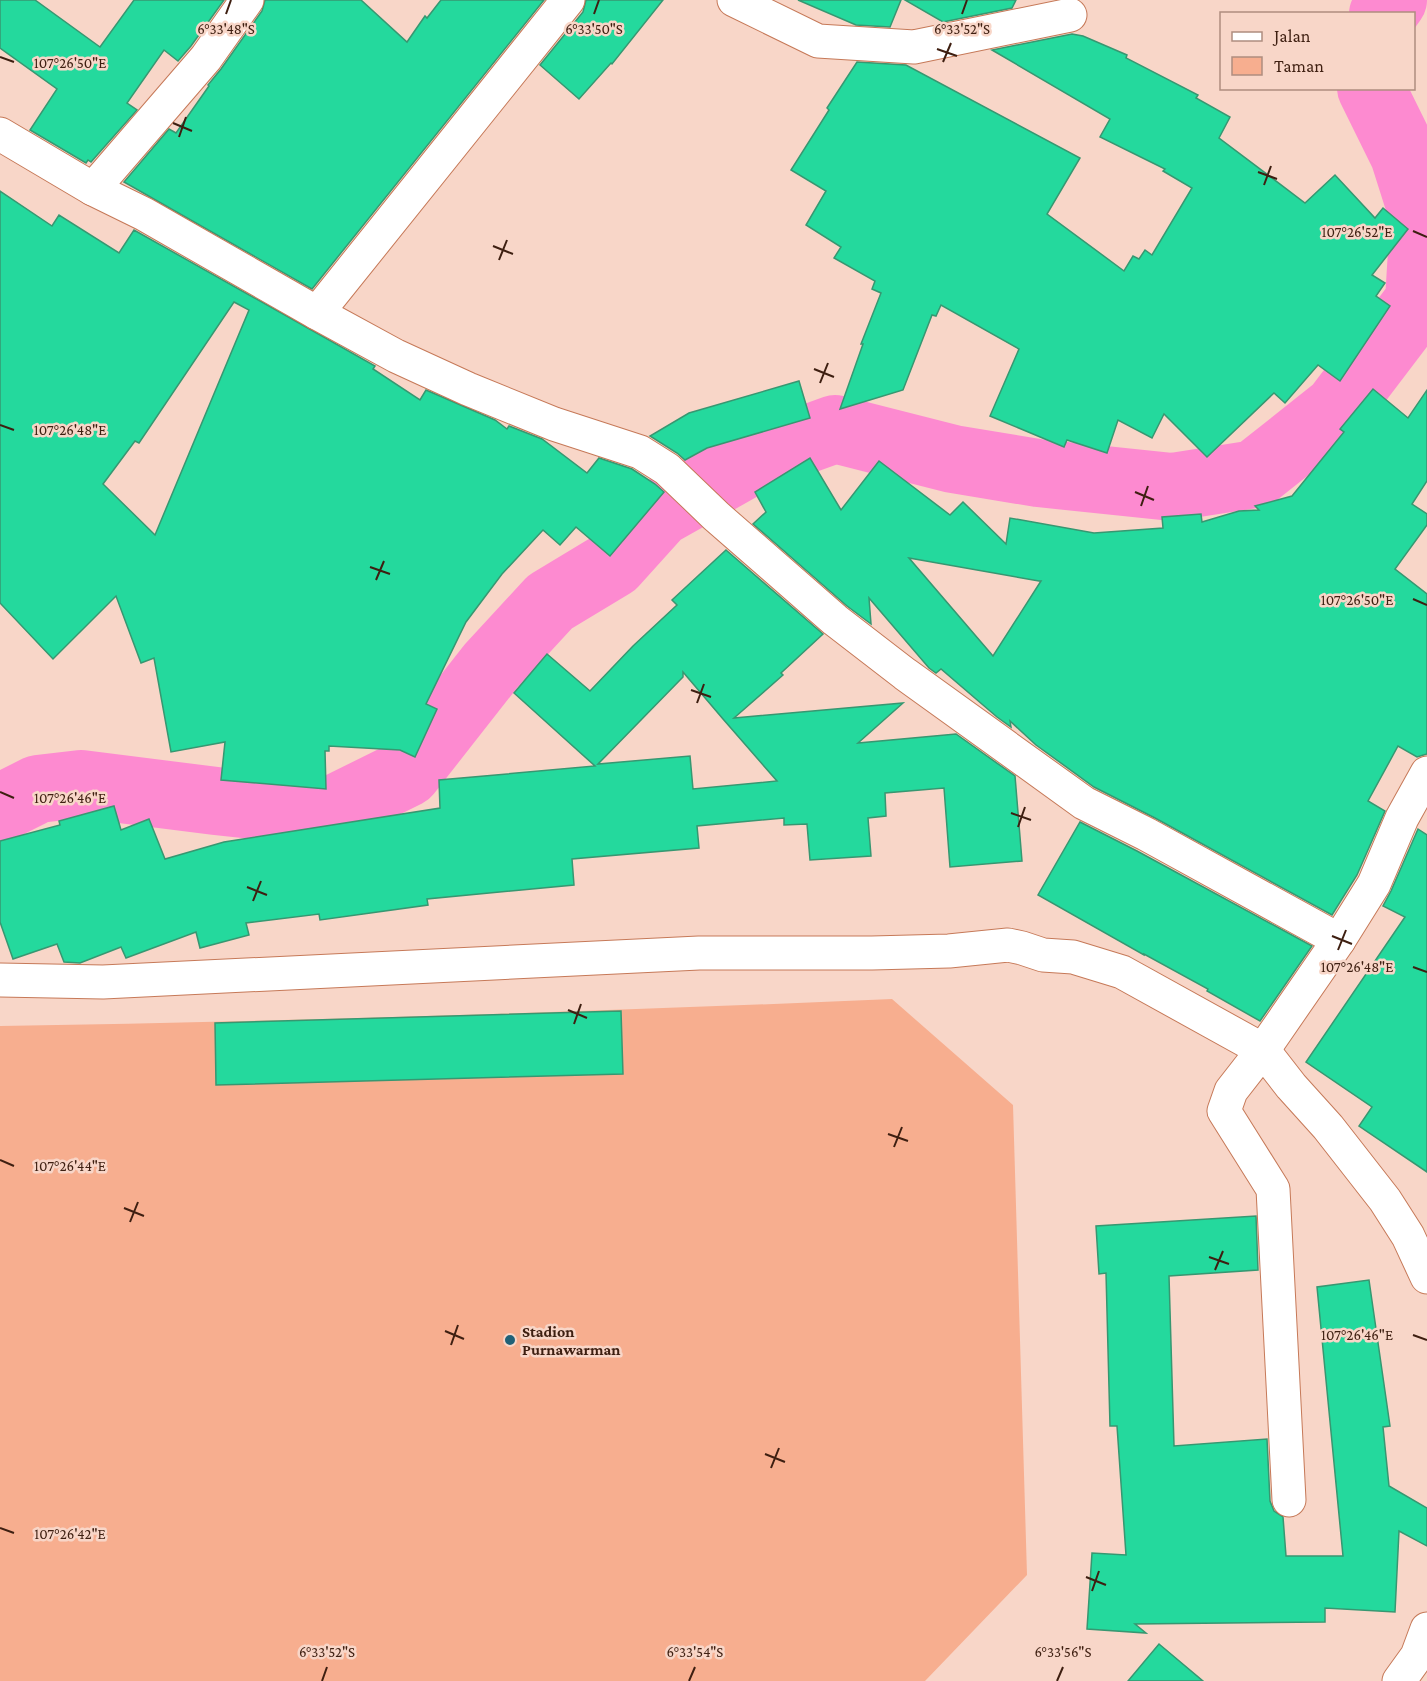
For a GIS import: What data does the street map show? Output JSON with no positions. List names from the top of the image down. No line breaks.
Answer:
{"places":["Stadion Purnawarman"],"legend":["Jalan","Taman"],"coordinates":["6°33'48\"S","6°33'50\"S","6°33'52\"S","107°26'50\"E","107°26'52\"E","107°26'48\"E","107°26'46\"E","107°26'44\"E","107°26'42\"E","6°33'54\"S","6°33'56\"S"]}
